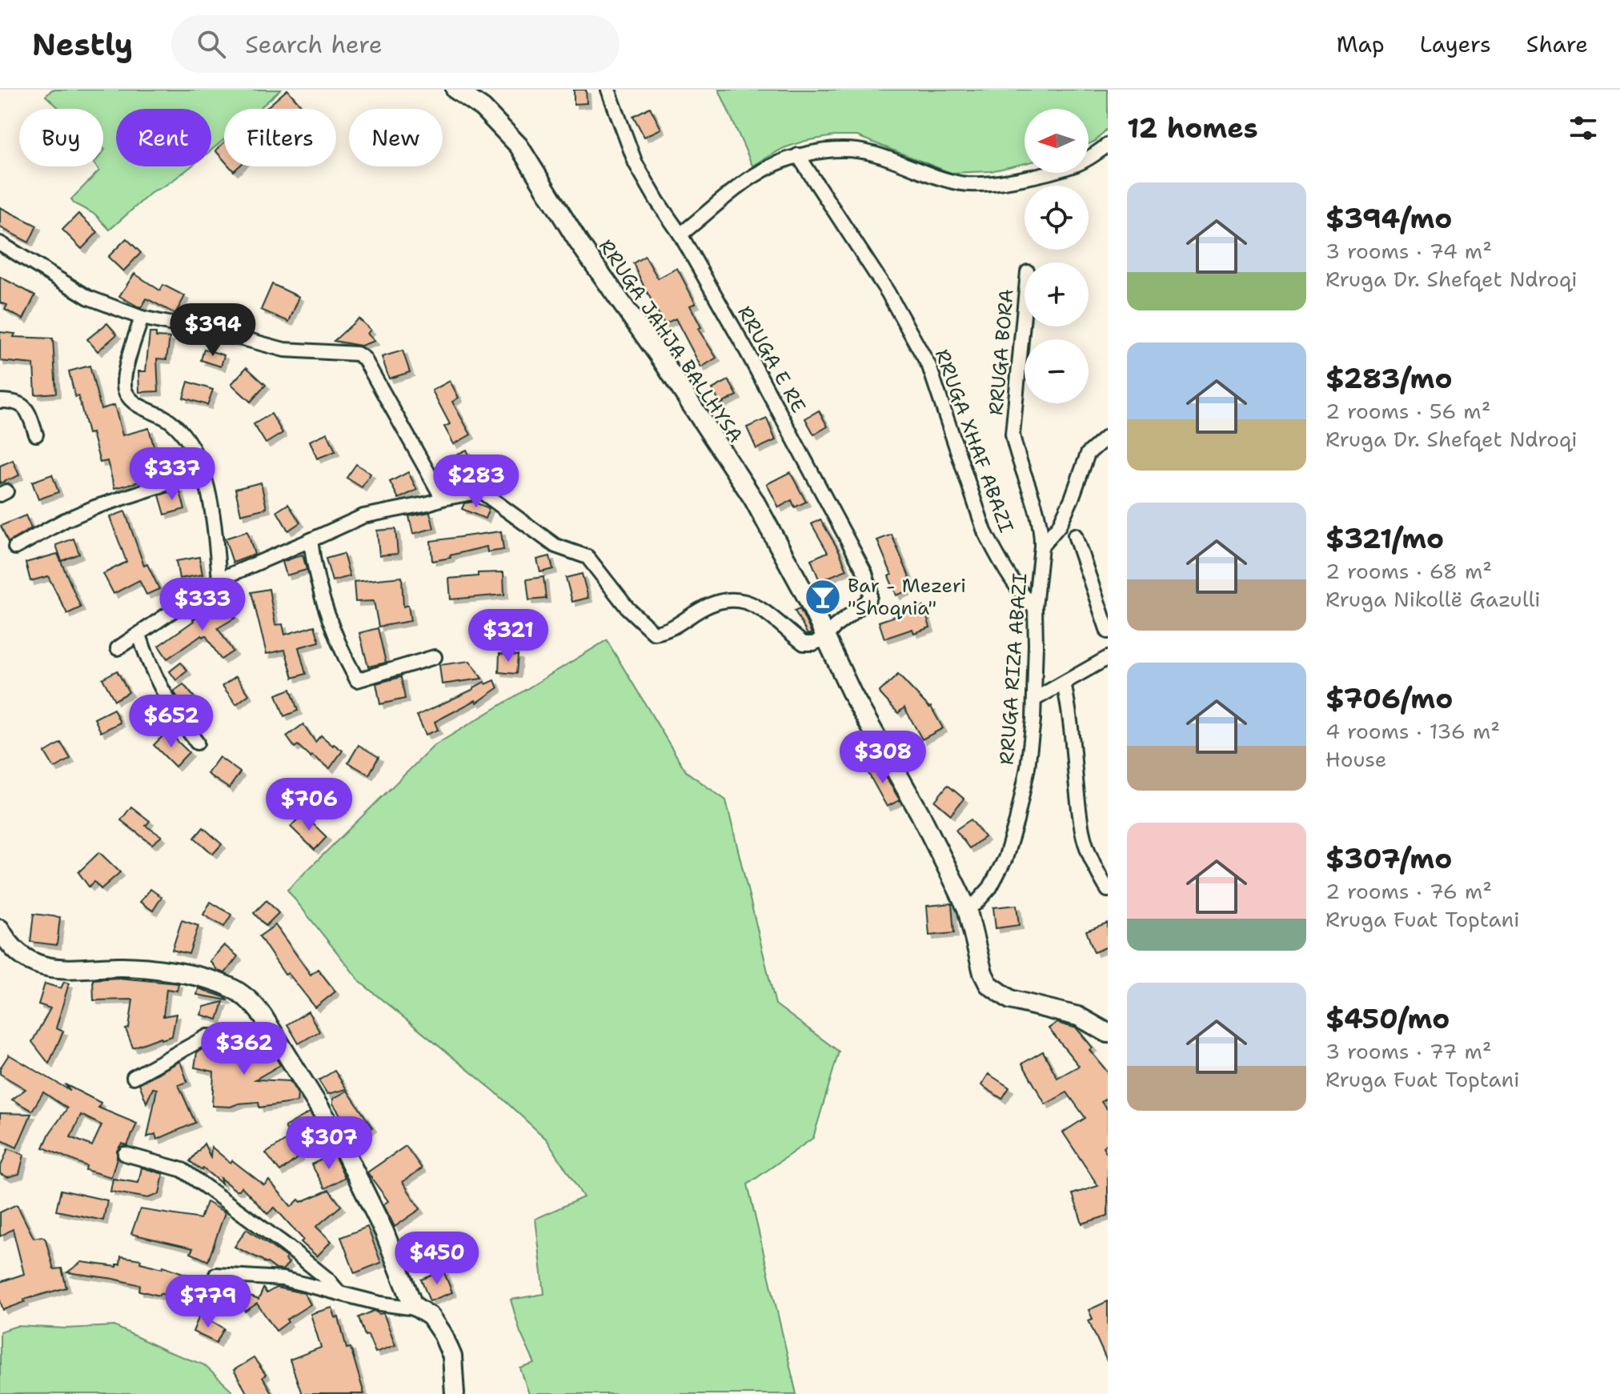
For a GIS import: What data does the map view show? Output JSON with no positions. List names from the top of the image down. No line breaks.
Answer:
{"streets":{"main road":["RRUGA JAHJA BALLHYSA"],"street":["RRUGA BORA","RRUGA E RE","RRUGA XHAF ABAZI","RRUGA RIZA ABAZI"]},"crossings":[["RRUGA JAHJA BALLHYSA","RRUGA E RE"],["RRUGA JAHJA BALLHYSA","RRUGA RIZA ABAZI"],["RRUGA BORA","RRUGA RIZA ABAZI"],["RRUGA XHAF ABAZI","RRUGA RIZA ABAZI"]],"places":{"bar":["Bar - Mezeri \"Shoqnia\""]},"north":"left","page":{"header":"Nestly","search":"Search here","nav":["Map","Layers","Share"],"heading":"12 homes","map_buttons":["+","−"],"chip":["Buy","Rent","Filters","New"],"list":[{"name":"$394/mo","note":"3 rooms · 74 m² · Rruga Dr. Shefqet Ndroqi"},{"name":"$283/mo","note":"2 rooms · 56 m² · Rruga Dr. Shefqet Ndroqi"},{"name":"$321/mo","note":"2 rooms · 68 m² · Rruga Nikollë Gazulli"},{"name":"$706/mo","note":"4 rooms · 136 m² · House"},{"name":"$307/mo","note":"2 rooms · 76 m² · Rruga Fuat Toptani"},{"name":"$450/mo","note":"3 rooms · 77 m² · Rruga Fuat Toptani"}],"price":["$394","$337","$283","$333","$321","$652","$308","$706","$362","$307","$450","$779"]}}
